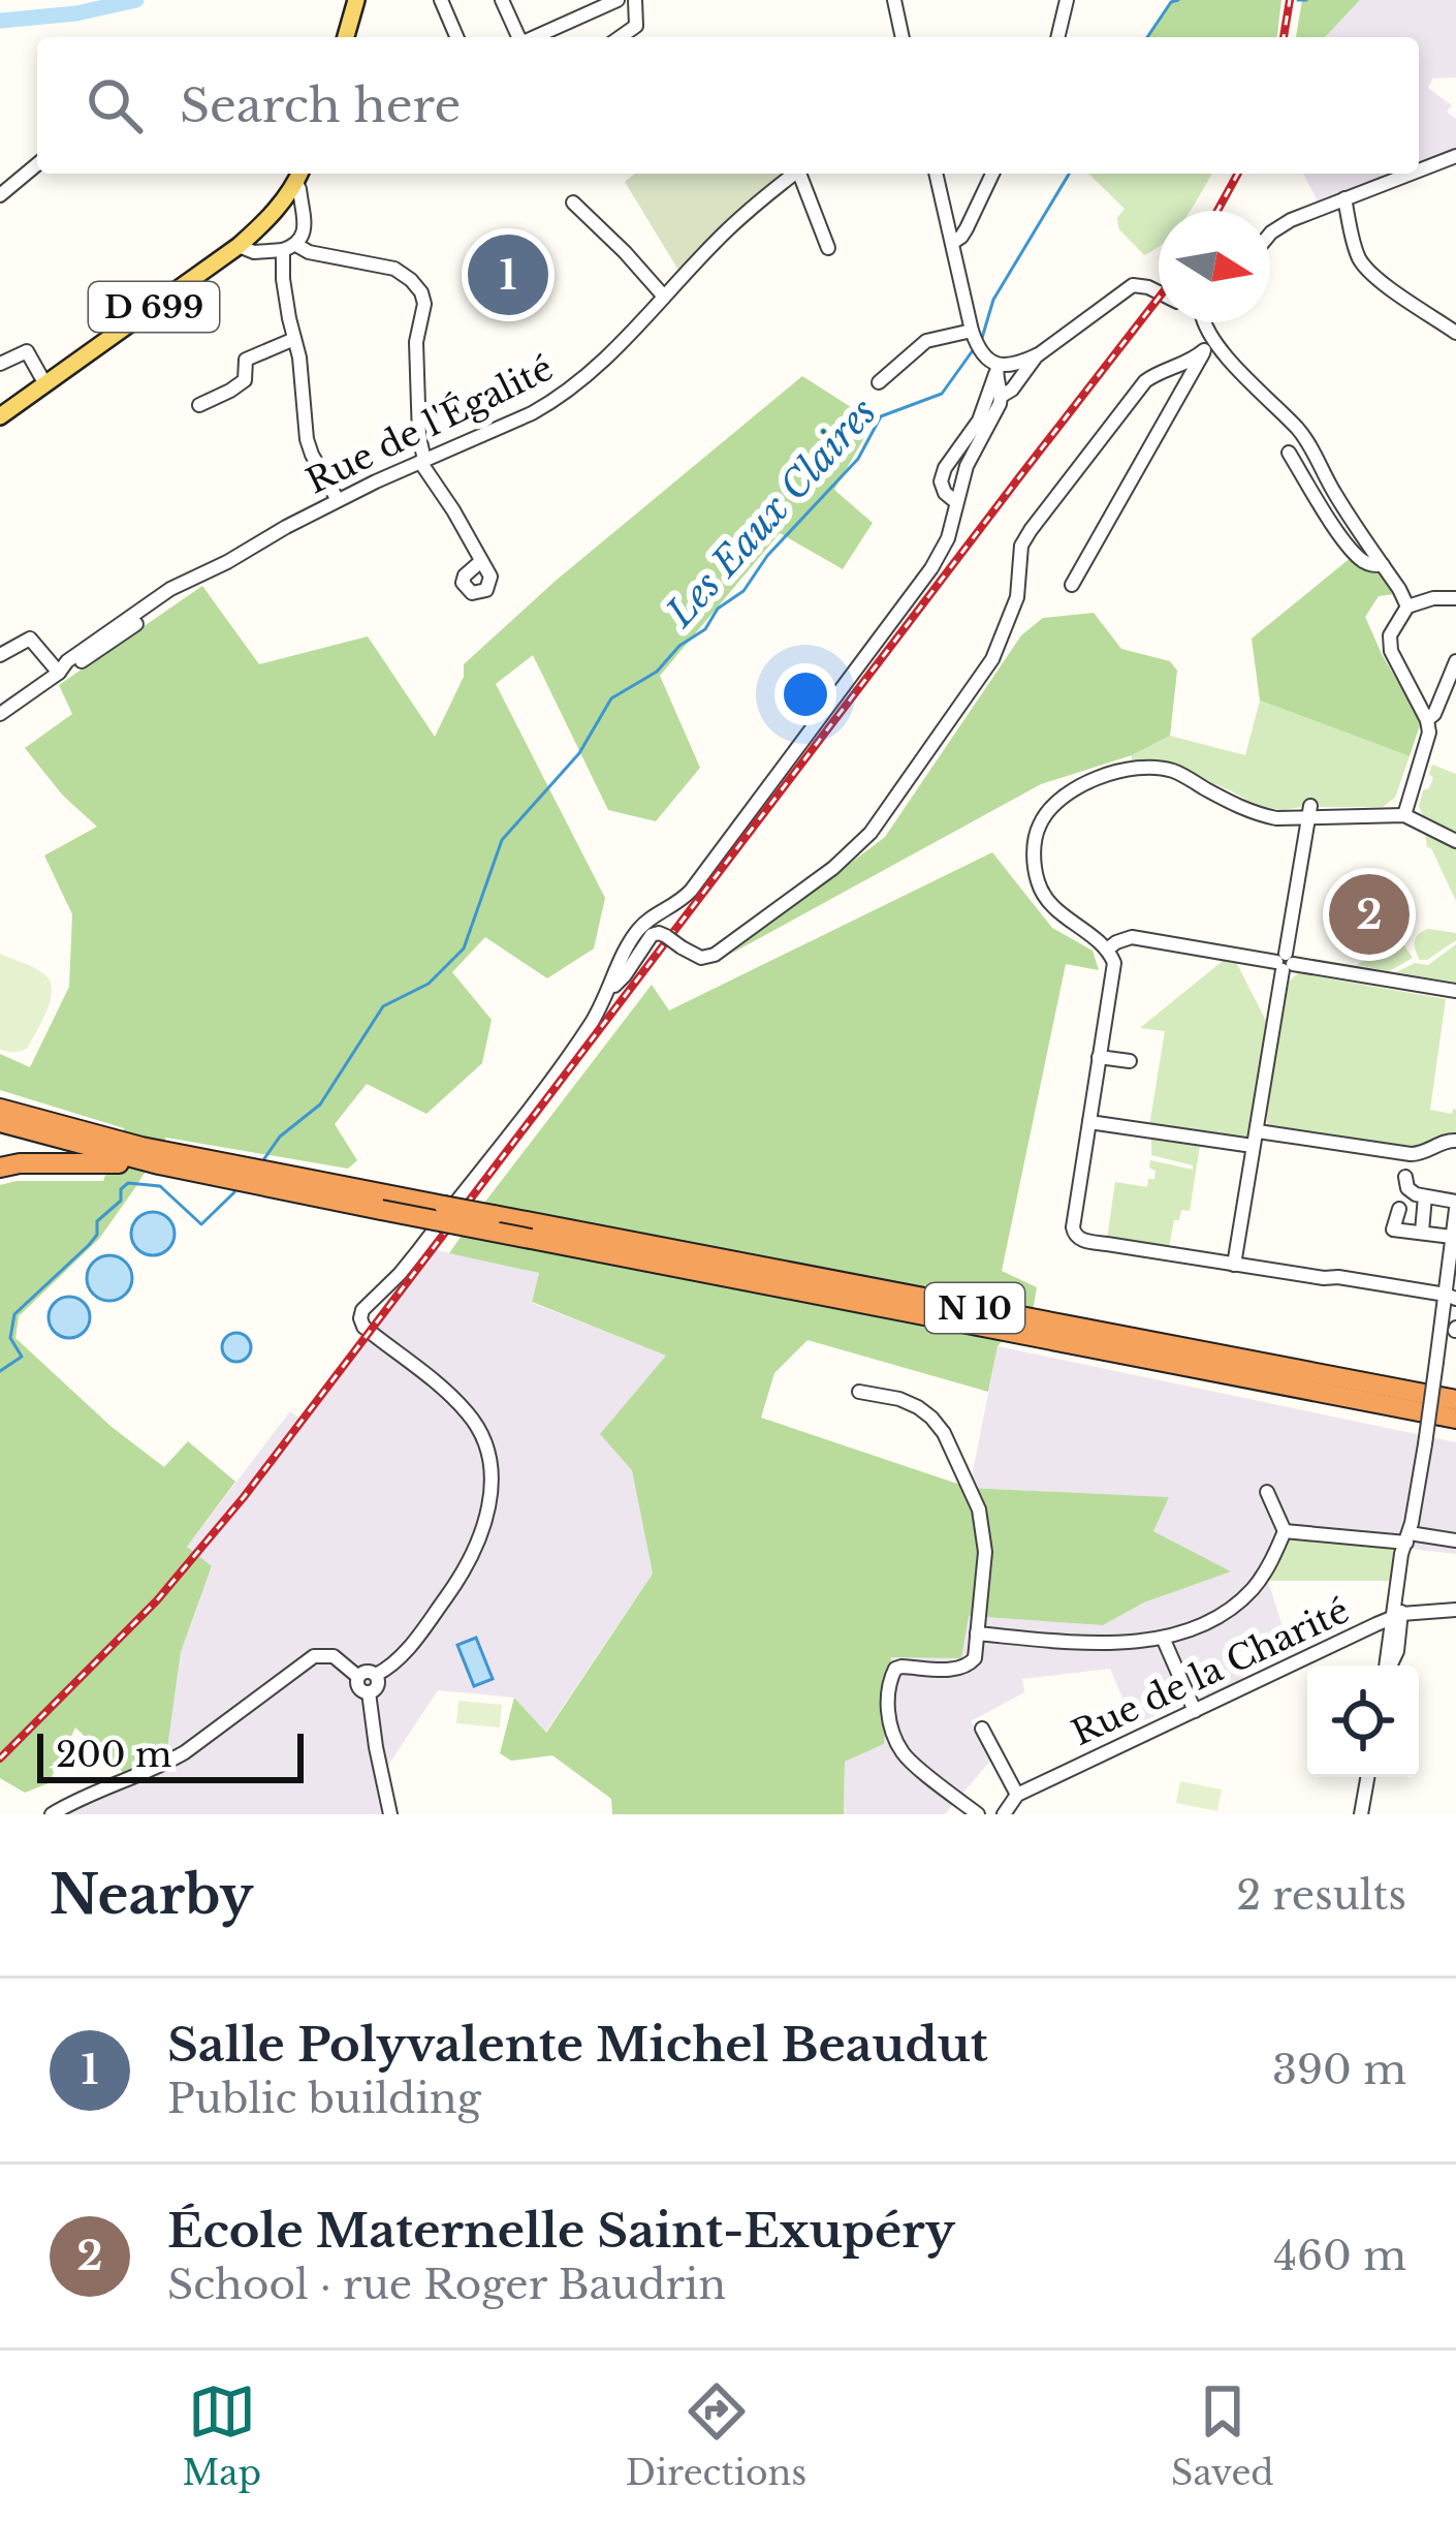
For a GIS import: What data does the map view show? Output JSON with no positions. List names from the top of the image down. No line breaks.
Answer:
{"streets":{"highway":["N 10"],"main road":["D 699"],"street":["Rue de l'Égalité","Rue de la Charité"]},"water":["Les Eaux Claires"],"scale_bar":"200 m","north":"right","page":{"search":"Search here","pins":["1","2"],"scale":"200 m","heading":["Nearby","2 results"],"list":[{"mark":"1","name":"Salle Polyvalente Michel Beaudut","note":"Public building","value":"390 m"},{"mark":"2","name":"École Maternelle Saint-Exupéry","note":"School · rue Roger Baudrin","value":"460 m"}],"nav":["Map","Directions","Saved"]}}
